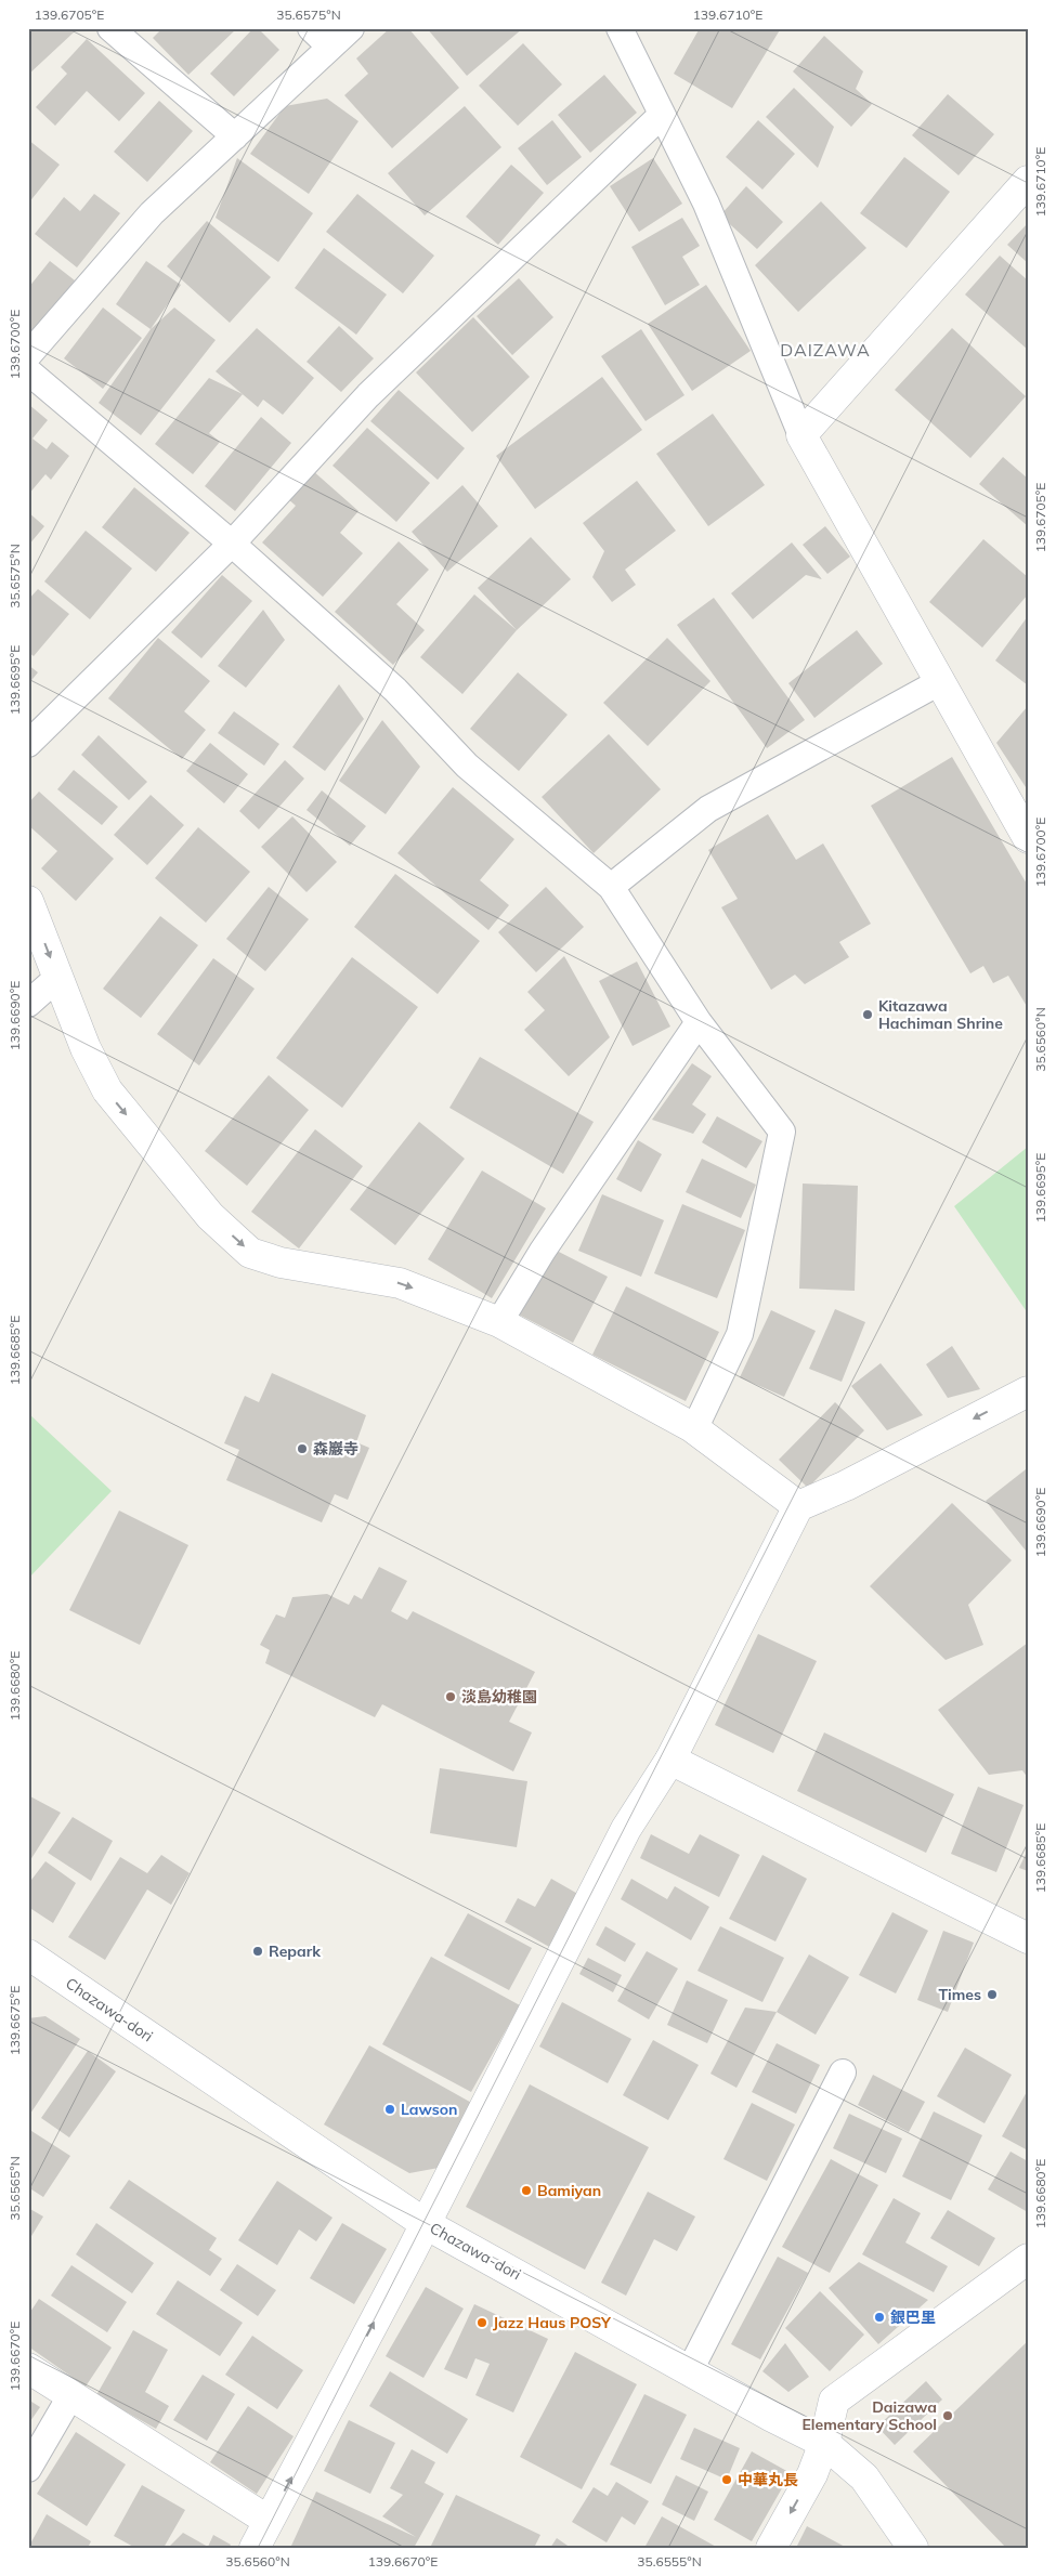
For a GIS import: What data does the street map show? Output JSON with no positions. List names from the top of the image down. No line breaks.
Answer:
{"streets":{"street":["Chazawa-dori"]},"districts":["DAIZAWA"],"places":["Kitazawa Hachiman Shrine","森巖寺","淡島幼稚園","Repark","Times","Lawson","Bamiyan","銀巴里","Jazz Haus POSY","Daizawa Elementary School","中華丸長"],"coordinates":["139.6705°E","35.6575°N","139.6710°E","139.6700°E","139.6695°E","139.6690°E","35.6560°N","139.6685°E","139.6680°E","139.6675°E","35.6565°N","139.6670°E","35.6555°N"]}
